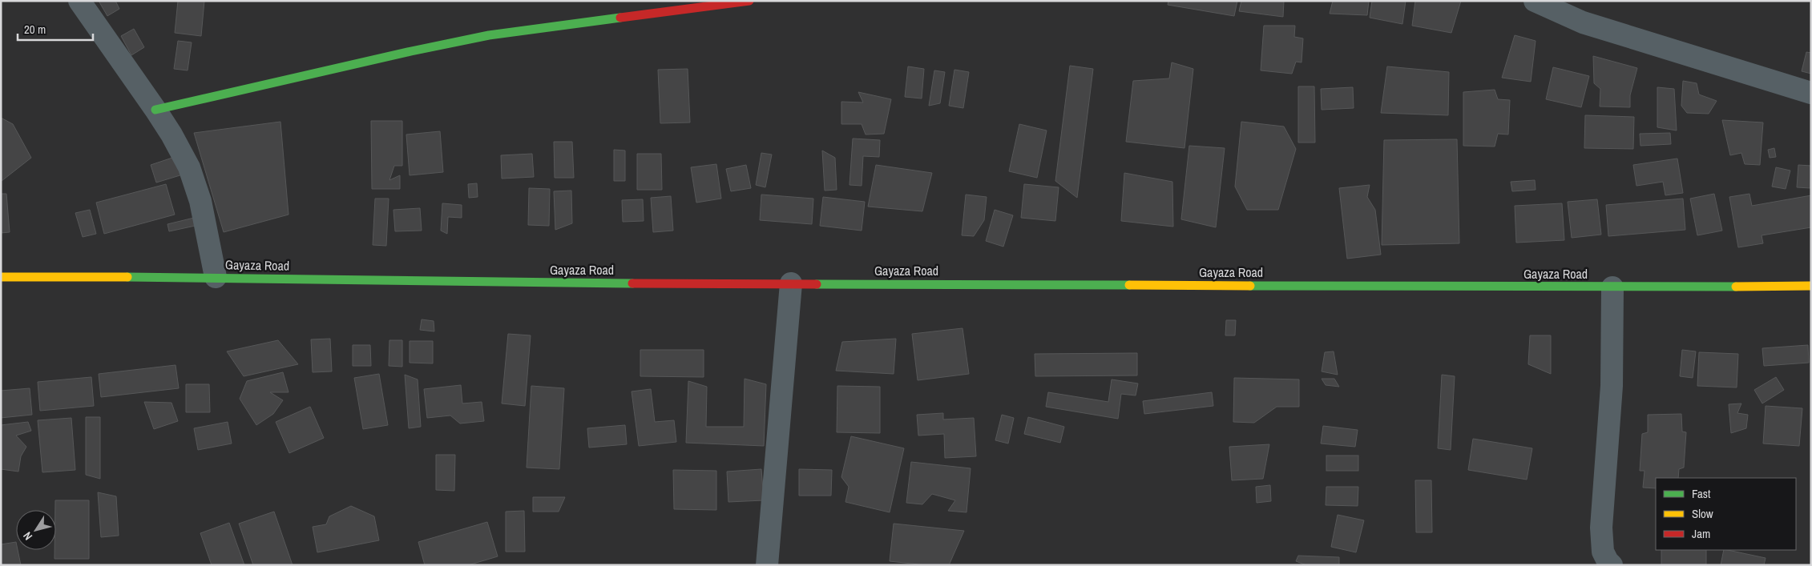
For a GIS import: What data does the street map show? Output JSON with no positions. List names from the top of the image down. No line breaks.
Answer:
{"streets":{"main road":["Gayaza Road"]},"legend":["Fast","Slow","Jam"],"scale_bar":"20 m","north":"bottom left"}
